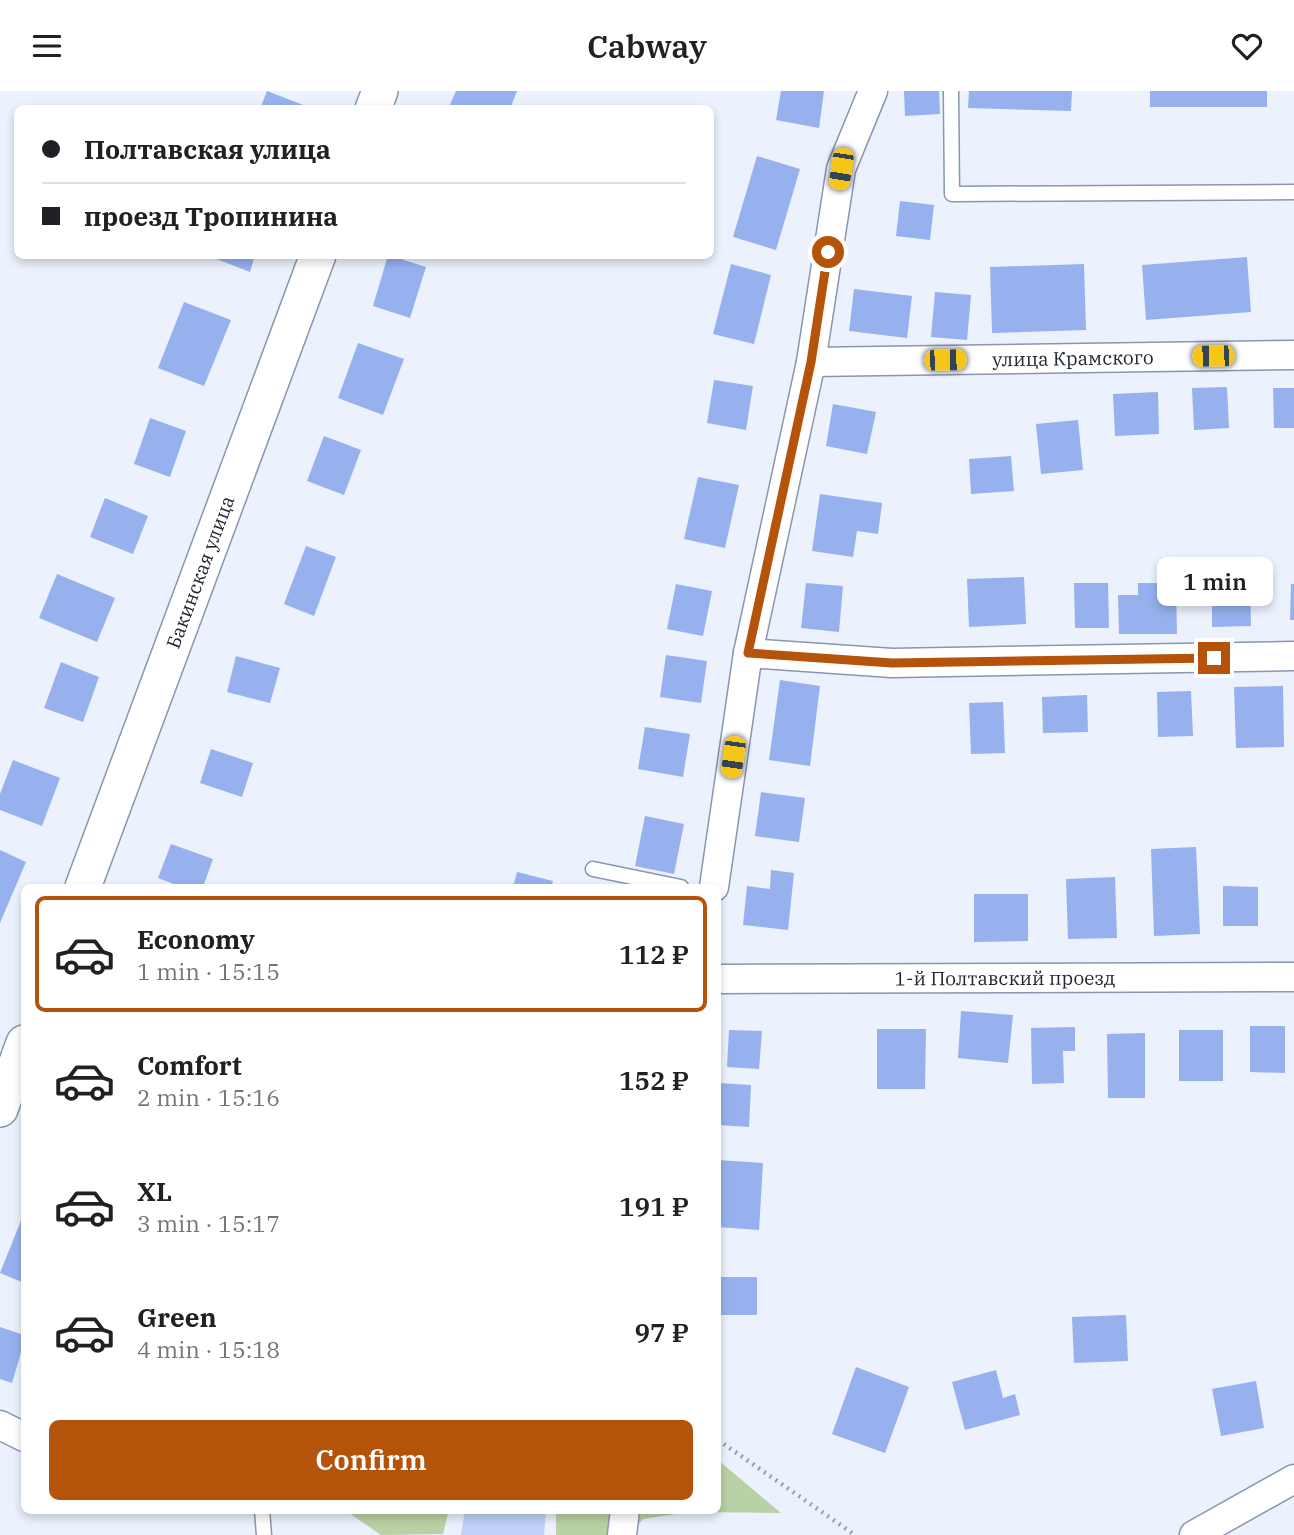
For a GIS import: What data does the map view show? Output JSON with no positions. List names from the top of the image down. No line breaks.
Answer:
{"streets":{"street":["улица Крамского","Бакинская улица","1-й Полтавский проезд"]},"page":{"header":"Cabway","banner":["Полтавская улица","проезд Тропинина"],"bubble":"1 min","list":[{"name":"Economy","note":"1 min · 15:15","value":"112 ₽"},{"name":"Comfort","note":"2 min · 15:16","value":"152 ₽"},{"name":"XL","note":"3 min · 15:17","value":"191 ₽"},{"name":"Green","note":"4 min · 15:18","value":"97 ₽"}],"buttons":"Confirm"}}
